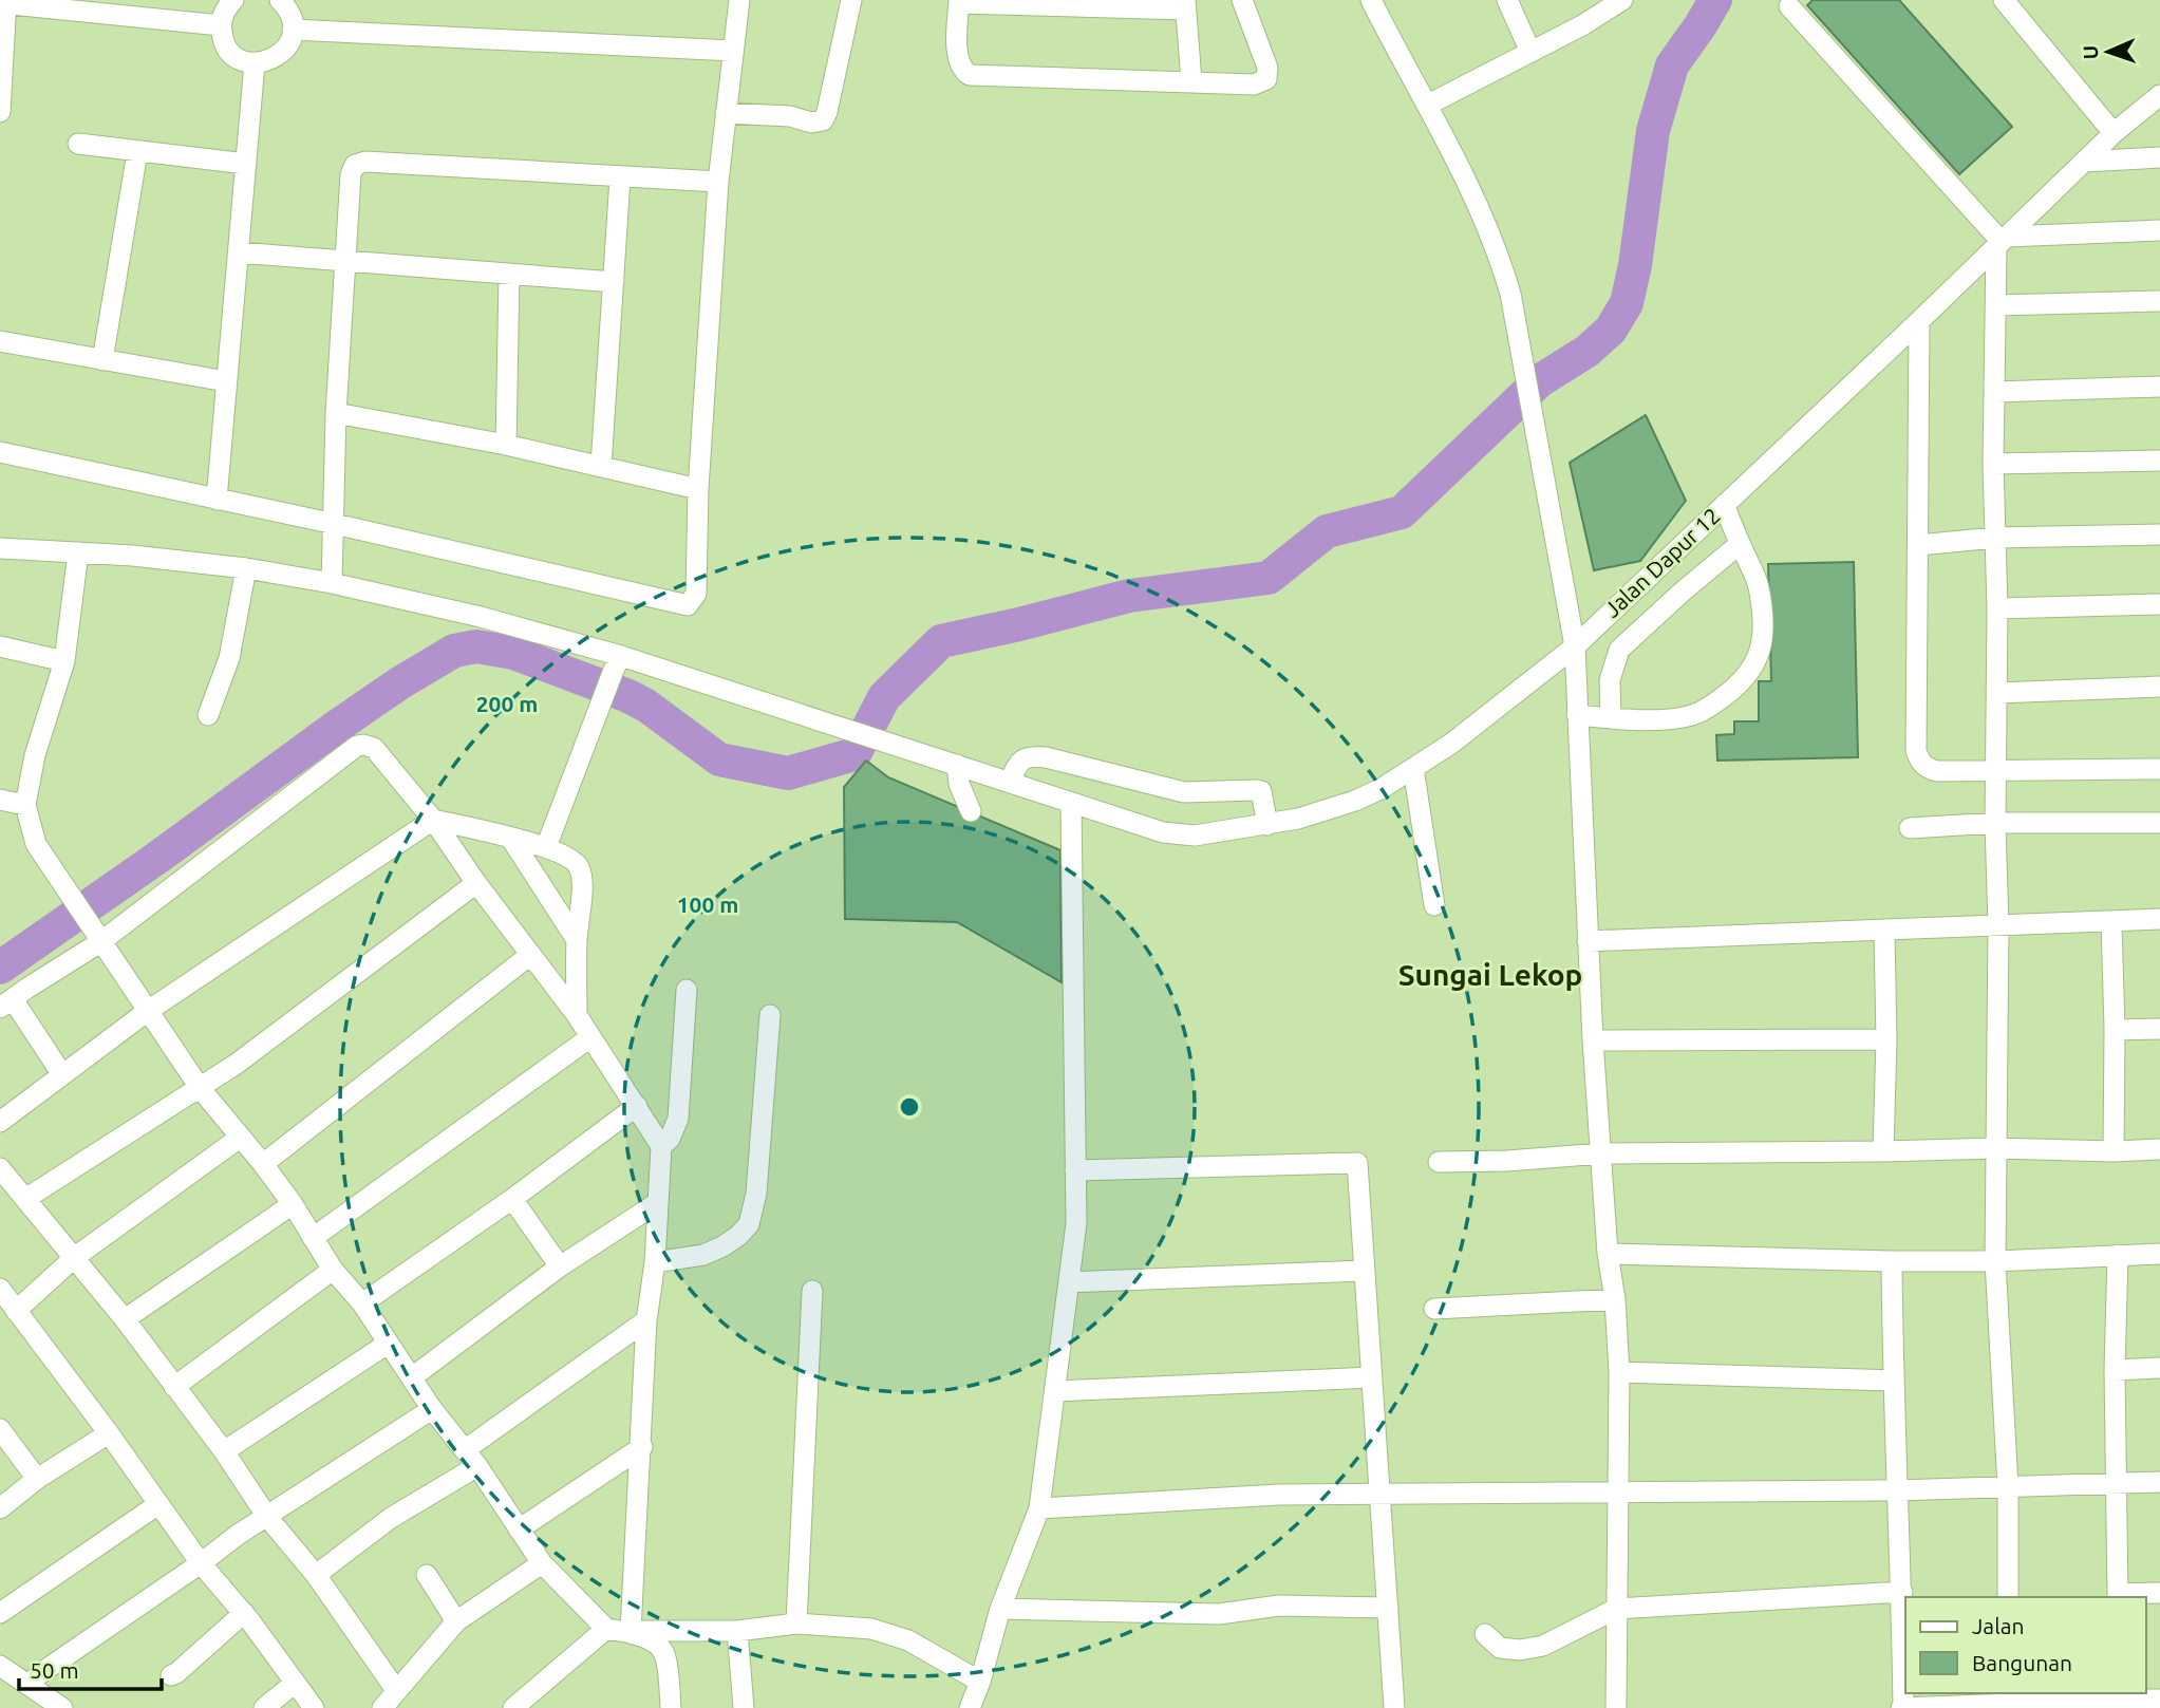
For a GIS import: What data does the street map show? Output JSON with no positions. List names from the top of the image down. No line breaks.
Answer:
{"streets":{"street":["Jalan Dapur 12"]},"districts":["Sungai Lekop"],"legend":["Jalan","Bangunan"],"scale_bar":"50 m","north":"left","rings":["200 m","100 m"]}
